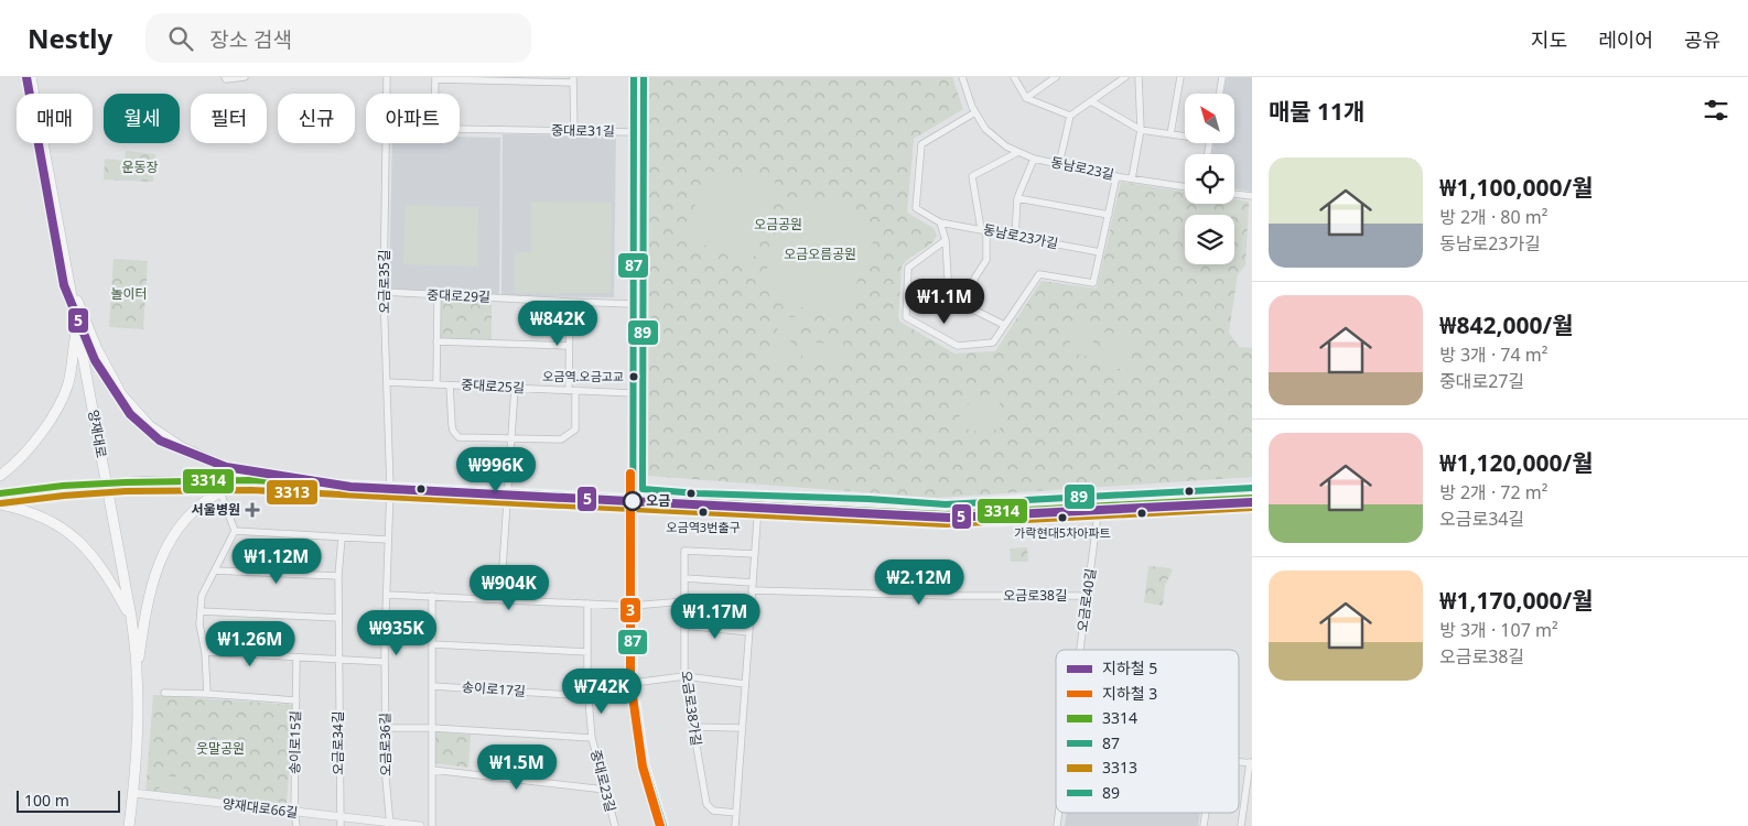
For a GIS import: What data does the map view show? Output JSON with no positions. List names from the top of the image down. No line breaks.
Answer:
{"streets":{"main road":["양재대로"],"street":["중대로31길","동남로23길","동남로23가길","오금로35길","중대로29길","중대로25길","오금로38길","오금로40길","송이로17길","오금로38가길","송이로15길","오금로34길","오금로36길","중대로23길","양재대로66길"]},"crossings":[["동남로23길","동남로23가길"],["오금로35길","중대로29길"],["오금로35길","중대로25길"],["오금로35길","오금로36길"],["중대로29길","중대로25길"],["양재대로","양재대로66길"],["오금로38길","오금로40길"],["송이로17길","중대로23길"],["송이로15길","양재대로66길"],["오금로34길","양재대로66길"],["오금로36길","양재대로66길"]],"parks":["운동장","오금공원","오금오름공원","놀이터","웃말공원"],"places":{"other":["오금역.오금고교","오금","오금역3번출구","가락현대5차아파트"],"health":["서울병원"]},"lines":["metro line 5","transit line 87","transit line 89","metro line 3","transit line 3314","transit line 3313"],"legend":["지하철 5","지하철 3","3314","87","3313","89"],"scale_bar":"100 m","north":"top left","page":{"header":"Nestly","search":"장소 검색","nav":["지도","레이어","공유"],"heading":"매물 11개","chip":["매매","월세","필터","신규","아파트"],"list":[{"name":"₩1,100,000/월","note":"방 2개 · 80 m² · 동남로23가길"},{"name":"₩842,000/월","note":"방 3개 · 74 m² · 중대로27길"},{"name":"₩1,120,000/월","note":"방 2개 · 72 m² · 오금로34길"},{"name":"₩1,170,000/월","note":"방 3개 · 107 m² · 오금로38길"}],"price":["₩1.1M","₩842K","₩996K","₩1.12M","₩2.12M","₩904K","₩1.17M","₩935K","₩1.26M","₩742K","₩1.5M"],"scale":"100 m"}}
